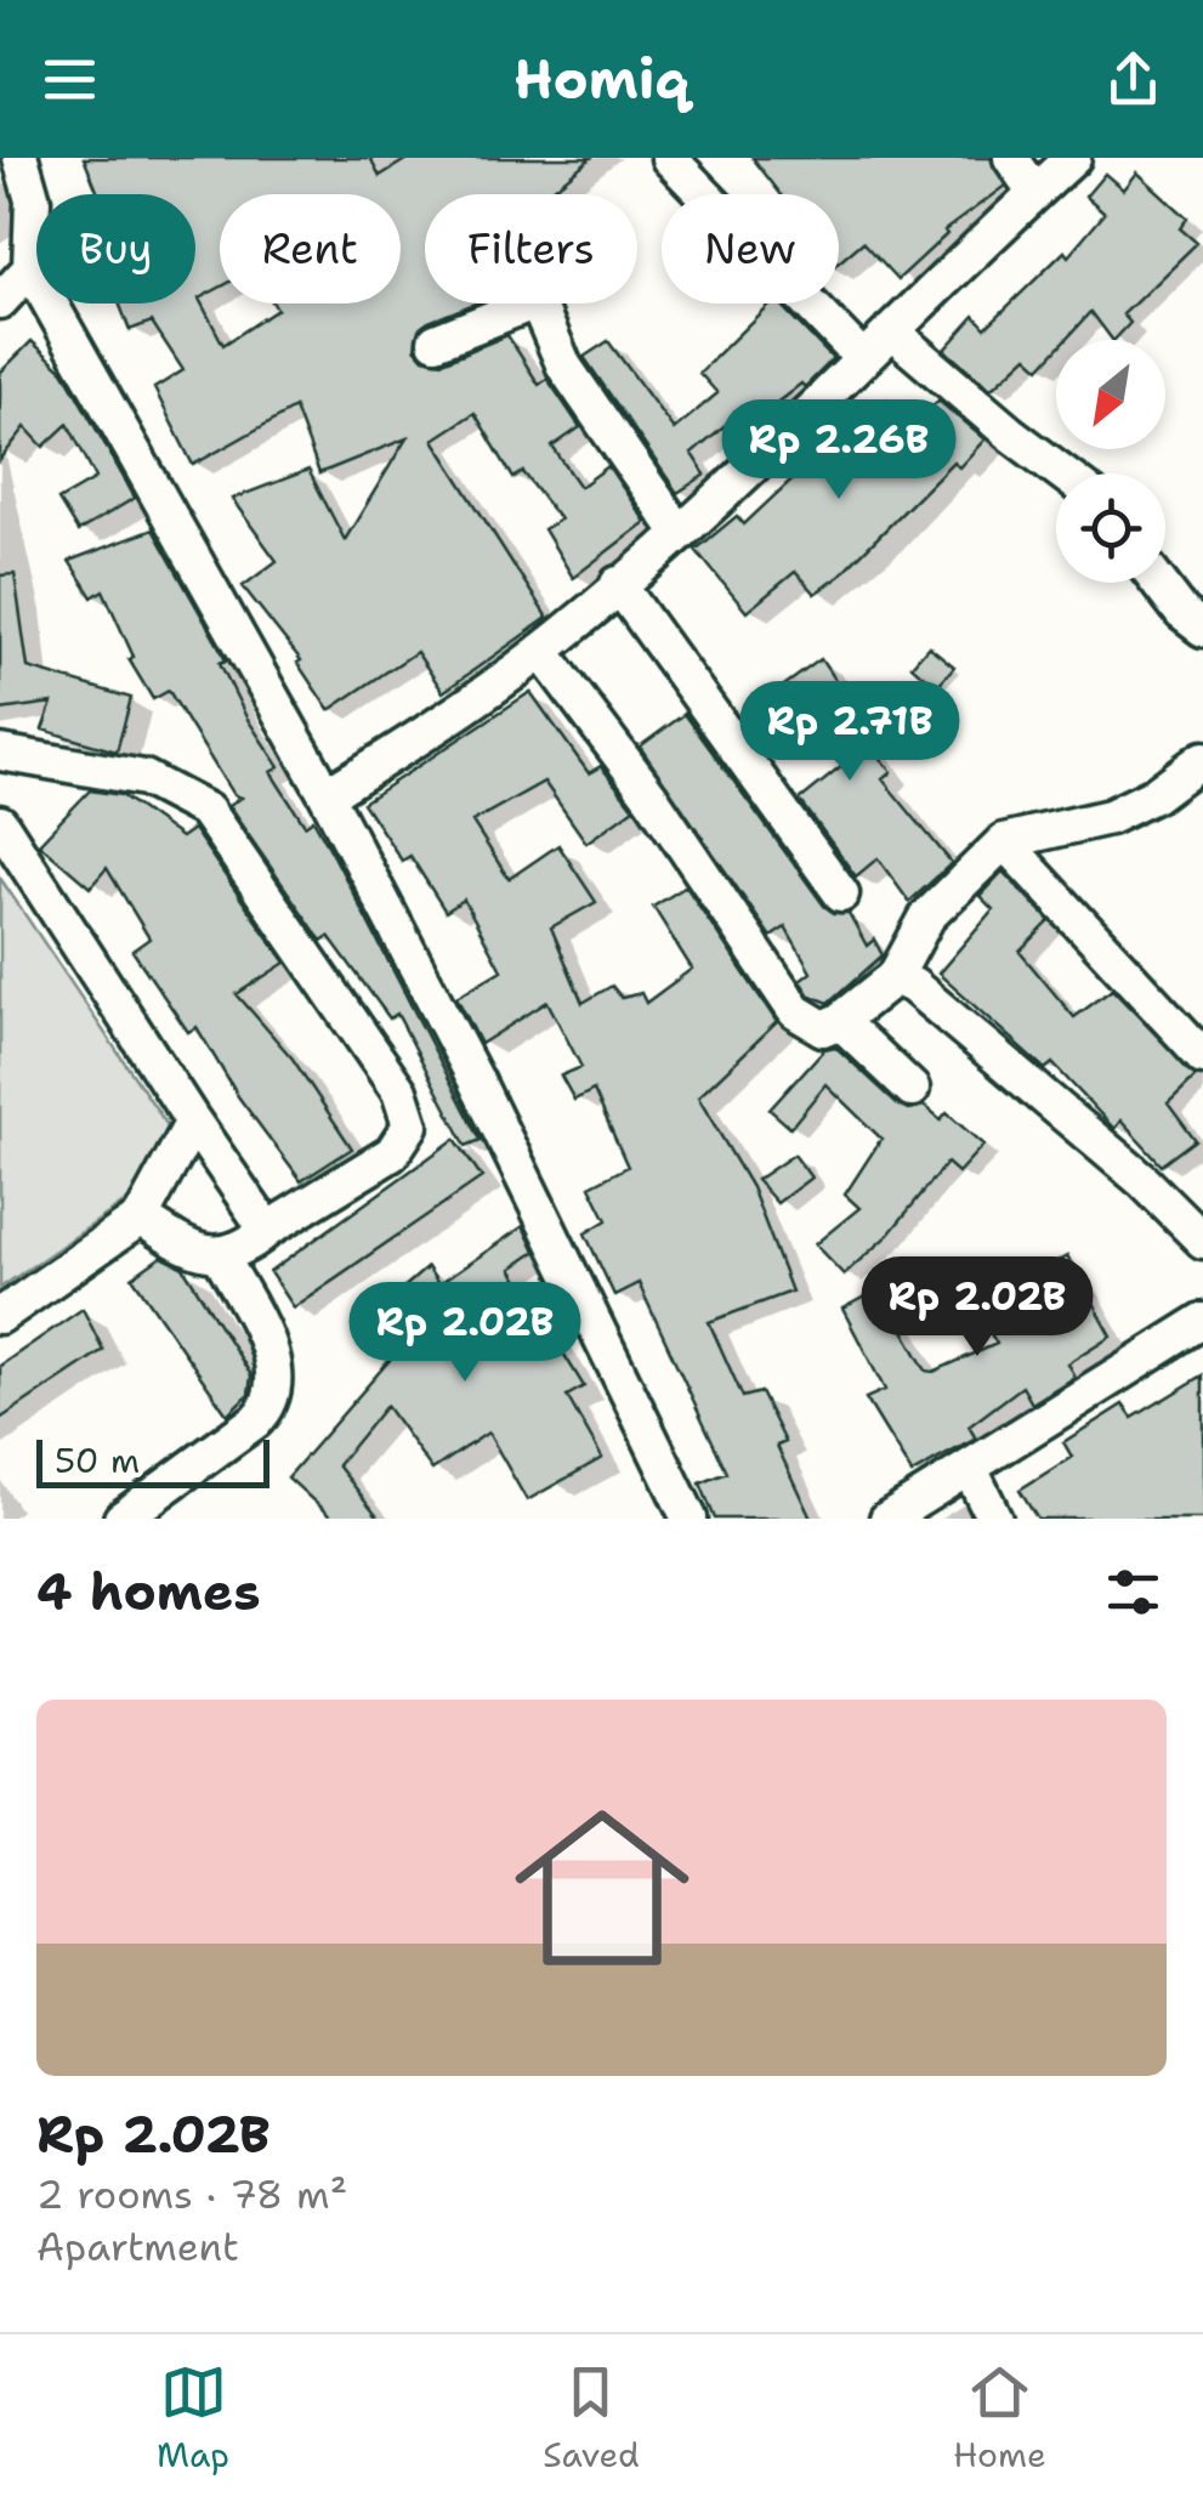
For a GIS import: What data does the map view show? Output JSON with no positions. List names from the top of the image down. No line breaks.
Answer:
{"scale_bar":"50 m","north":"bottom left","page":{"header":"Homiq","chip":["Buy","Rent","Filters","New"],"price":["Rp 2.26B","Rp 2.71B","Rp 2.02B","Rp 2.02B"],"scale":"50 m","heading":"4 homes","list":[{"name":"Rp 2.02B","note":"2 rooms · 78 m² · Apartment"}],"tabs":["Map","Saved","Home"]}}
